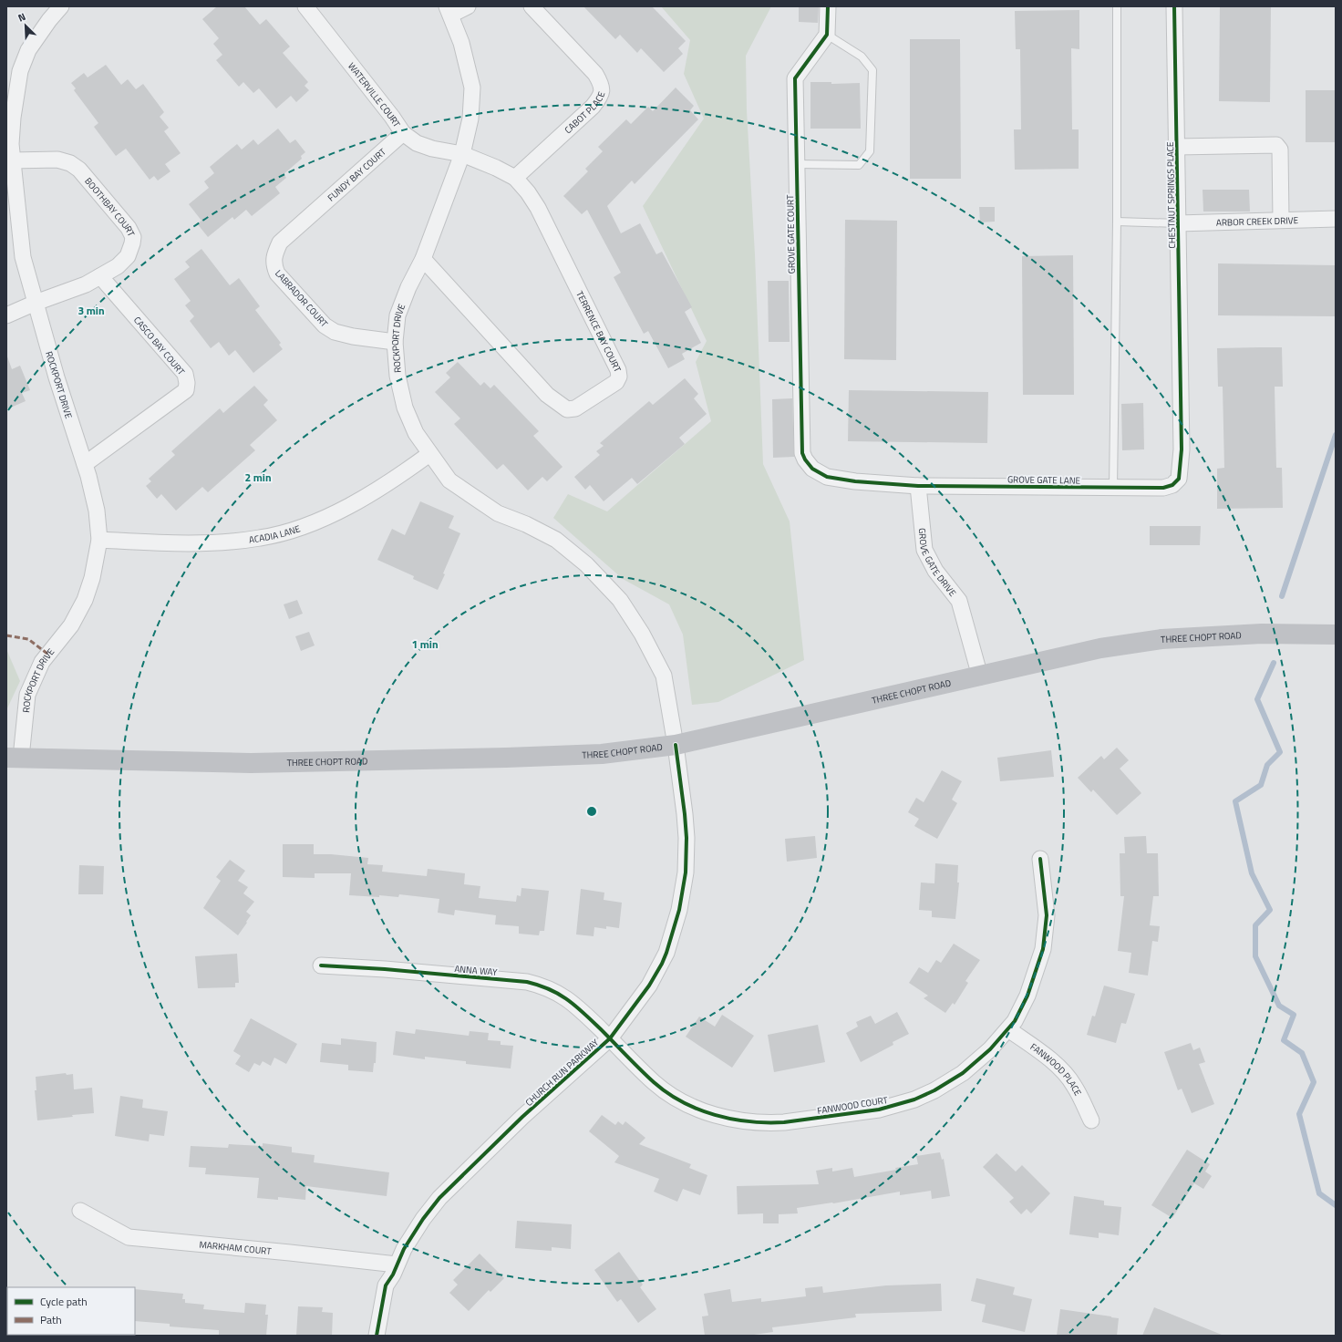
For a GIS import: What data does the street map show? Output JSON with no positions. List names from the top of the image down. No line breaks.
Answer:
{"streets":{"main road":["THREE CHOPT ROAD"],"street":["WATERVILLE COURT","CABOT PLACE","FUNDY BAY COURT","CHESTNUT SPRINGS PLACE","BOOTHBAY COURT","ARBOR CREEK DRIVE","GROVE GATE COURT","LABRADOR COURT","TERRENCE BAY COURT","ROCKPORT DRIVE","CASCO BAY COURT","GROVE GATE LANE","ACADIA LANE","GROVE GATE DRIVE","ANNA WAY","FANWOOD PLACE","CHURCH RUN PARKWAY","FANWOOD COURT","MARKHAM COURT"]},"crossings":[["WATERVILLE COURT","FUNDY BAY COURT"],["WATERVILLE COURT","TERRENCE BAY COURT"],["WATERVILLE COURT","ROCKPORT DRIVE"],["CABOT PLACE","TERRENCE BAY COURT"],["FUNDY BAY COURT","LABRADOR COURT"],["CHESTNUT SPRINGS PLACE","ARBOR CREEK DRIVE"],["CHESTNUT SPRINGS PLACE","GROVE GATE LANE"],["BOOTHBAY COURT","ROCKPORT DRIVE"],["BOOTHBAY COURT","CASCO BAY COURT"],["GROVE GATE COURT","GROVE GATE LANE"],["LABRADOR COURT","ROCKPORT DRIVE"],["TERRENCE BAY COURT","ROCKPORT DRIVE"],["ROCKPORT DRIVE","CASCO BAY COURT"],["ROCKPORT DRIVE","ACADIA LANE"],["ROCKPORT DRIVE","THREE CHOPT ROAD"],["ROCKPORT DRIVE","CHURCH RUN PARKWAY"],["GROVE GATE LANE","GROVE GATE DRIVE"],["GROVE GATE DRIVE","THREE CHOPT ROAD"],["THREE CHOPT ROAD","CHURCH RUN PARKWAY"],["ANNA WAY","CHURCH RUN PARKWAY"],["ANNA WAY","FANWOOD COURT"],["FANWOOD PLACE","FANWOOD COURT"],["CHURCH RUN PARKWAY","FANWOOD COURT"],["CHURCH RUN PARKWAY","MARKHAM COURT"]],"legend":["Cycle path","Path"],"north":"top left","rings":["3 min","2 min","1 min"]}
